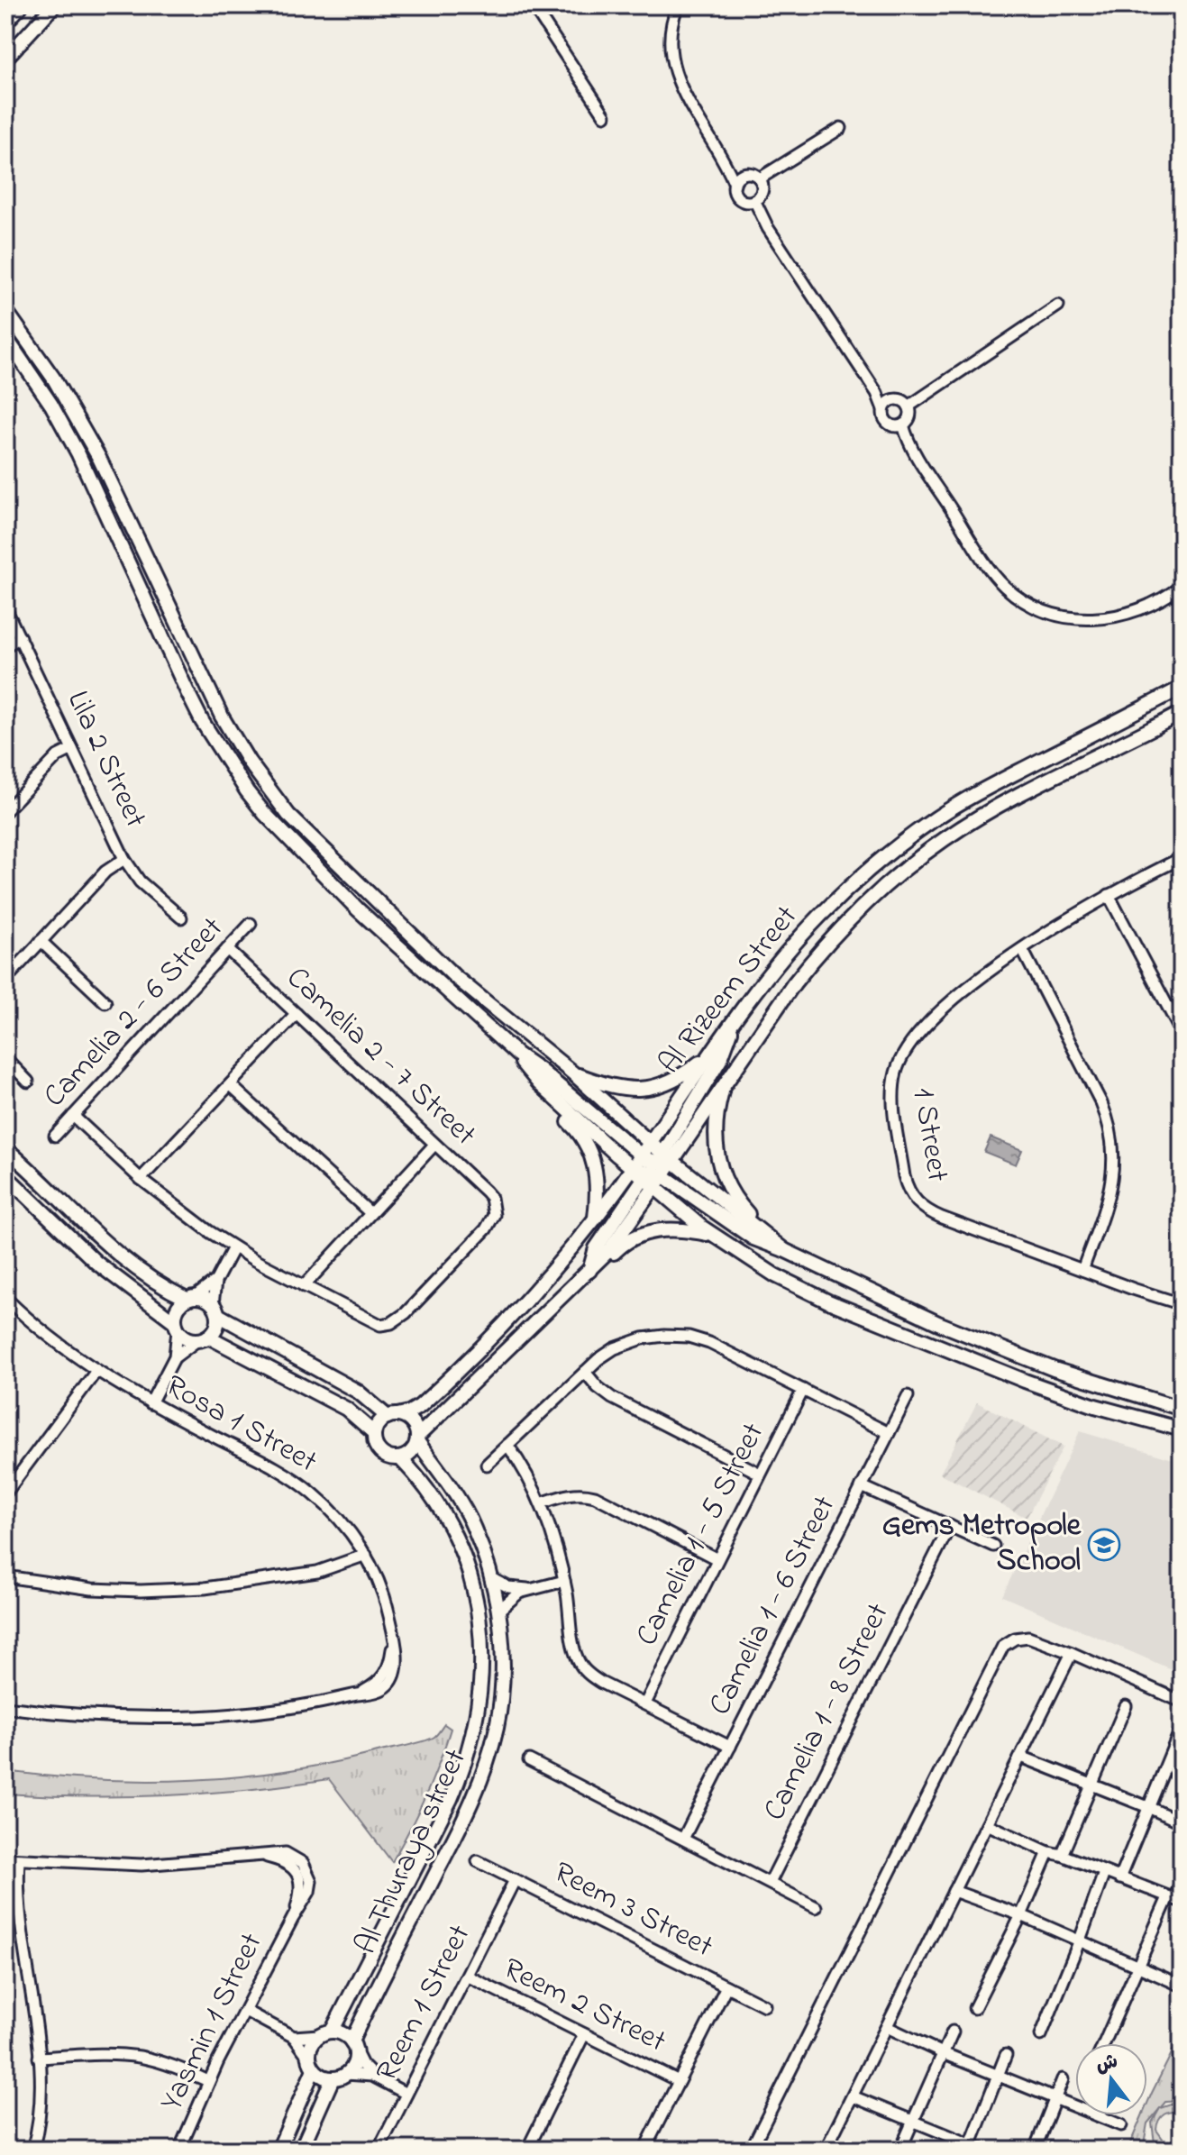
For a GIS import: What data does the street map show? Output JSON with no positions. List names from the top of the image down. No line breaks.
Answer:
{"streets":{"street":["Lila 2 Street","Al Rizeem Street","Camelia 2 - 6 Street","Camelia 2 - 7 Street","1 Street","Rosa 1 Street","Camelia 1 - 5 Street","Camelia 1 - 6 Street","Camelia 1 - 8 Street","Al Thuraya street","Reem 3 Street","Reem 1 Street","Reem 2 Street","Yasmin 1 Street"]},"crossings":[["Camelia 2 - 6 Street","Camelia 2 - 7 Street"],["Reem 3 Street","Reem 1 Street"],["Reem 1 Street","Reem 2 Street"]],"places":{"school or university":["Gems Metropole School"]},"north":"top"}
